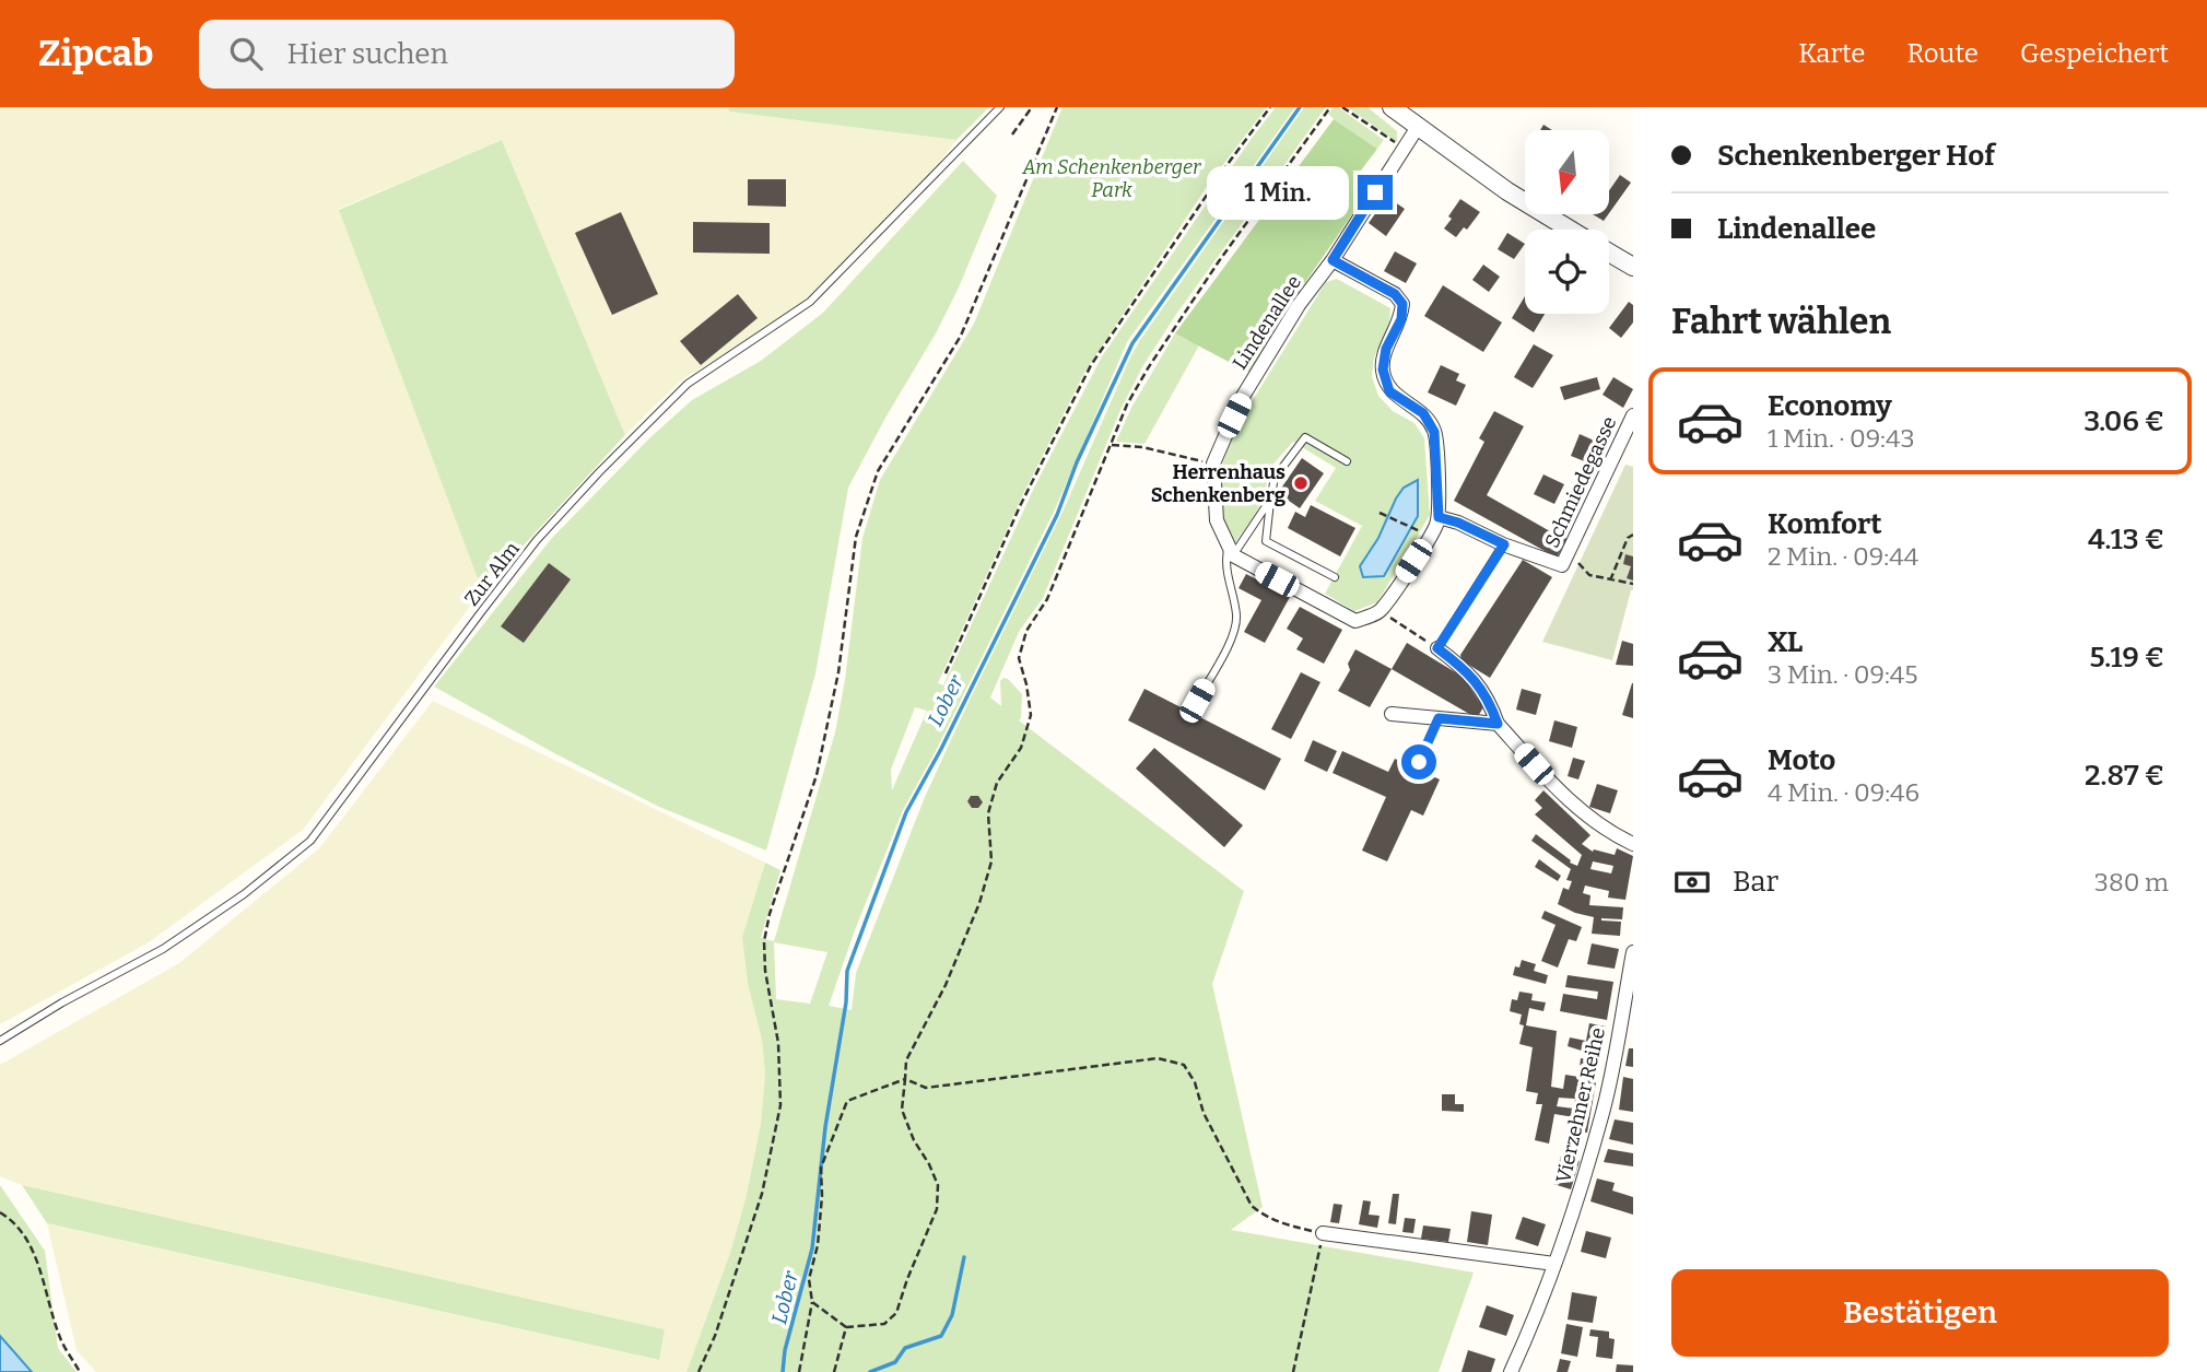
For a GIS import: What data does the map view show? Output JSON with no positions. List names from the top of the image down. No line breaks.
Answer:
{"streets":{"street":["Lindenallee","Schmiedegasse","Vierzehner Reihe"],"lane":["Zur Alm"]},"water":["Lober"],"parks":["Am Schenkenberger Park"],"places":["Herrenhaus Schenkenberg"],"north":"bottom","page":{"header":"Zipcab","search":"Hier suchen","nav":["Karte","Route","Gespeichert"],"banner":["Schenkenberger Hof","Lindenallee"],"bubble":"1 Min.","heading":"Fahrt wählen","list":[{"name":"Economy","note":"1 Min. · 09:43","value":"3.06 €"},{"name":"Komfort","note":"2 Min. · 09:44","value":"4.13 €"},{"name":"XL","note":"3 Min. · 09:45","value":"5.19 €"},{"name":"Moto","note":"4 Min. · 09:46","value":"2.87 €"}],"pay":["Bar","380 m"],"buttons":"Bestätigen"}}
